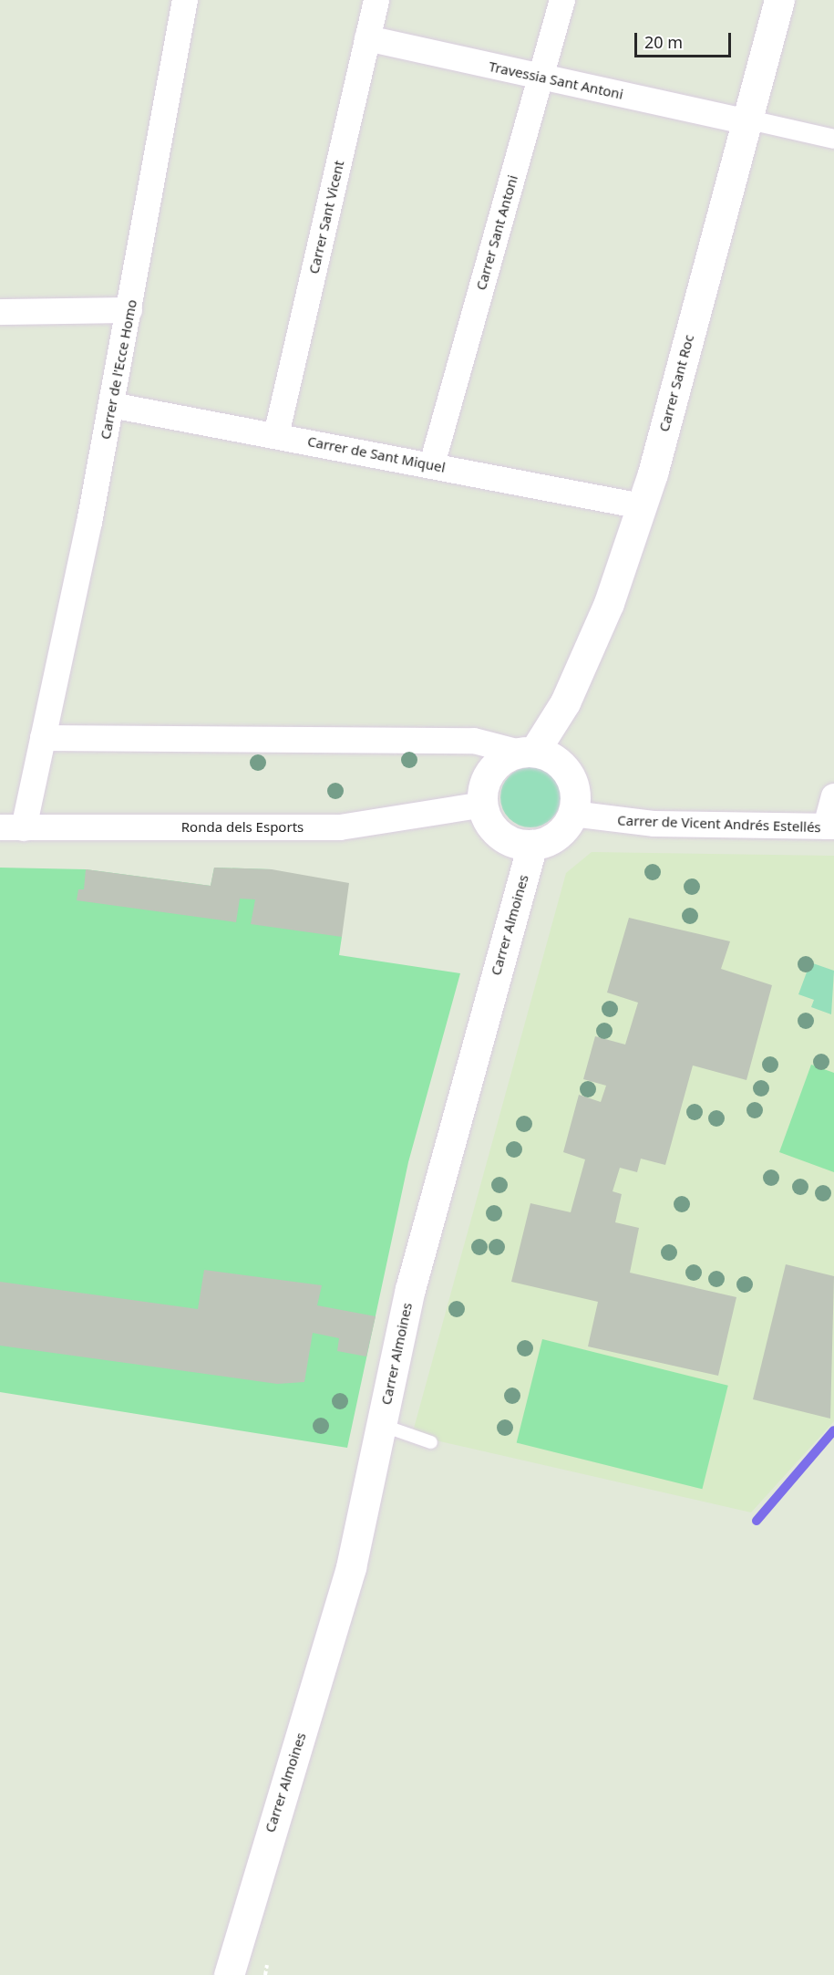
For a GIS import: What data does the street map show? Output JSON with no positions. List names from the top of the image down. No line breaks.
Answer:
{"streets":{"street":["Travessia Sant Antoni","Carrer Sant Vicent","Carrer Sant Antoni","Carrer de l'Ecce Homo","Carrer Sant Roc","Carrer de Sant Miquel","Carrer de Vicent Andrés Estellés","Ronda dels Esports","Carrer Almoines"]},"crossings":[["Travessia Sant Antoni","Carrer Sant Vicent"],["Travessia Sant Antoni","Carrer Sant Antoni"],["Travessia Sant Antoni","Carrer Sant Roc"],["Carrer Sant Vicent","Carrer de Sant Miquel"],["Carrer Sant Antoni","Carrer de Sant Miquel"],["Carrer de l'Ecce Homo","Carrer de Sant Miquel"],["Carrer de l'Ecce Homo","Ronda dels Esports"],["Carrer Sant Roc","Carrer de Sant Miquel"],["Carrer Sant Roc","Carrer de Vicent Andrés Estellés"],["Carrer Sant Roc","Ronda dels Esports"],["Carrer Sant Roc","Carrer Almoines"],["Carrer de Vicent Andrés Estellés","Ronda dels Esports"],["Carrer de Vicent Andrés Estellés","Carrer Almoines"],["Ronda dels Esports","Carrer Almoines"]],"scale_bar":"20 m"}
